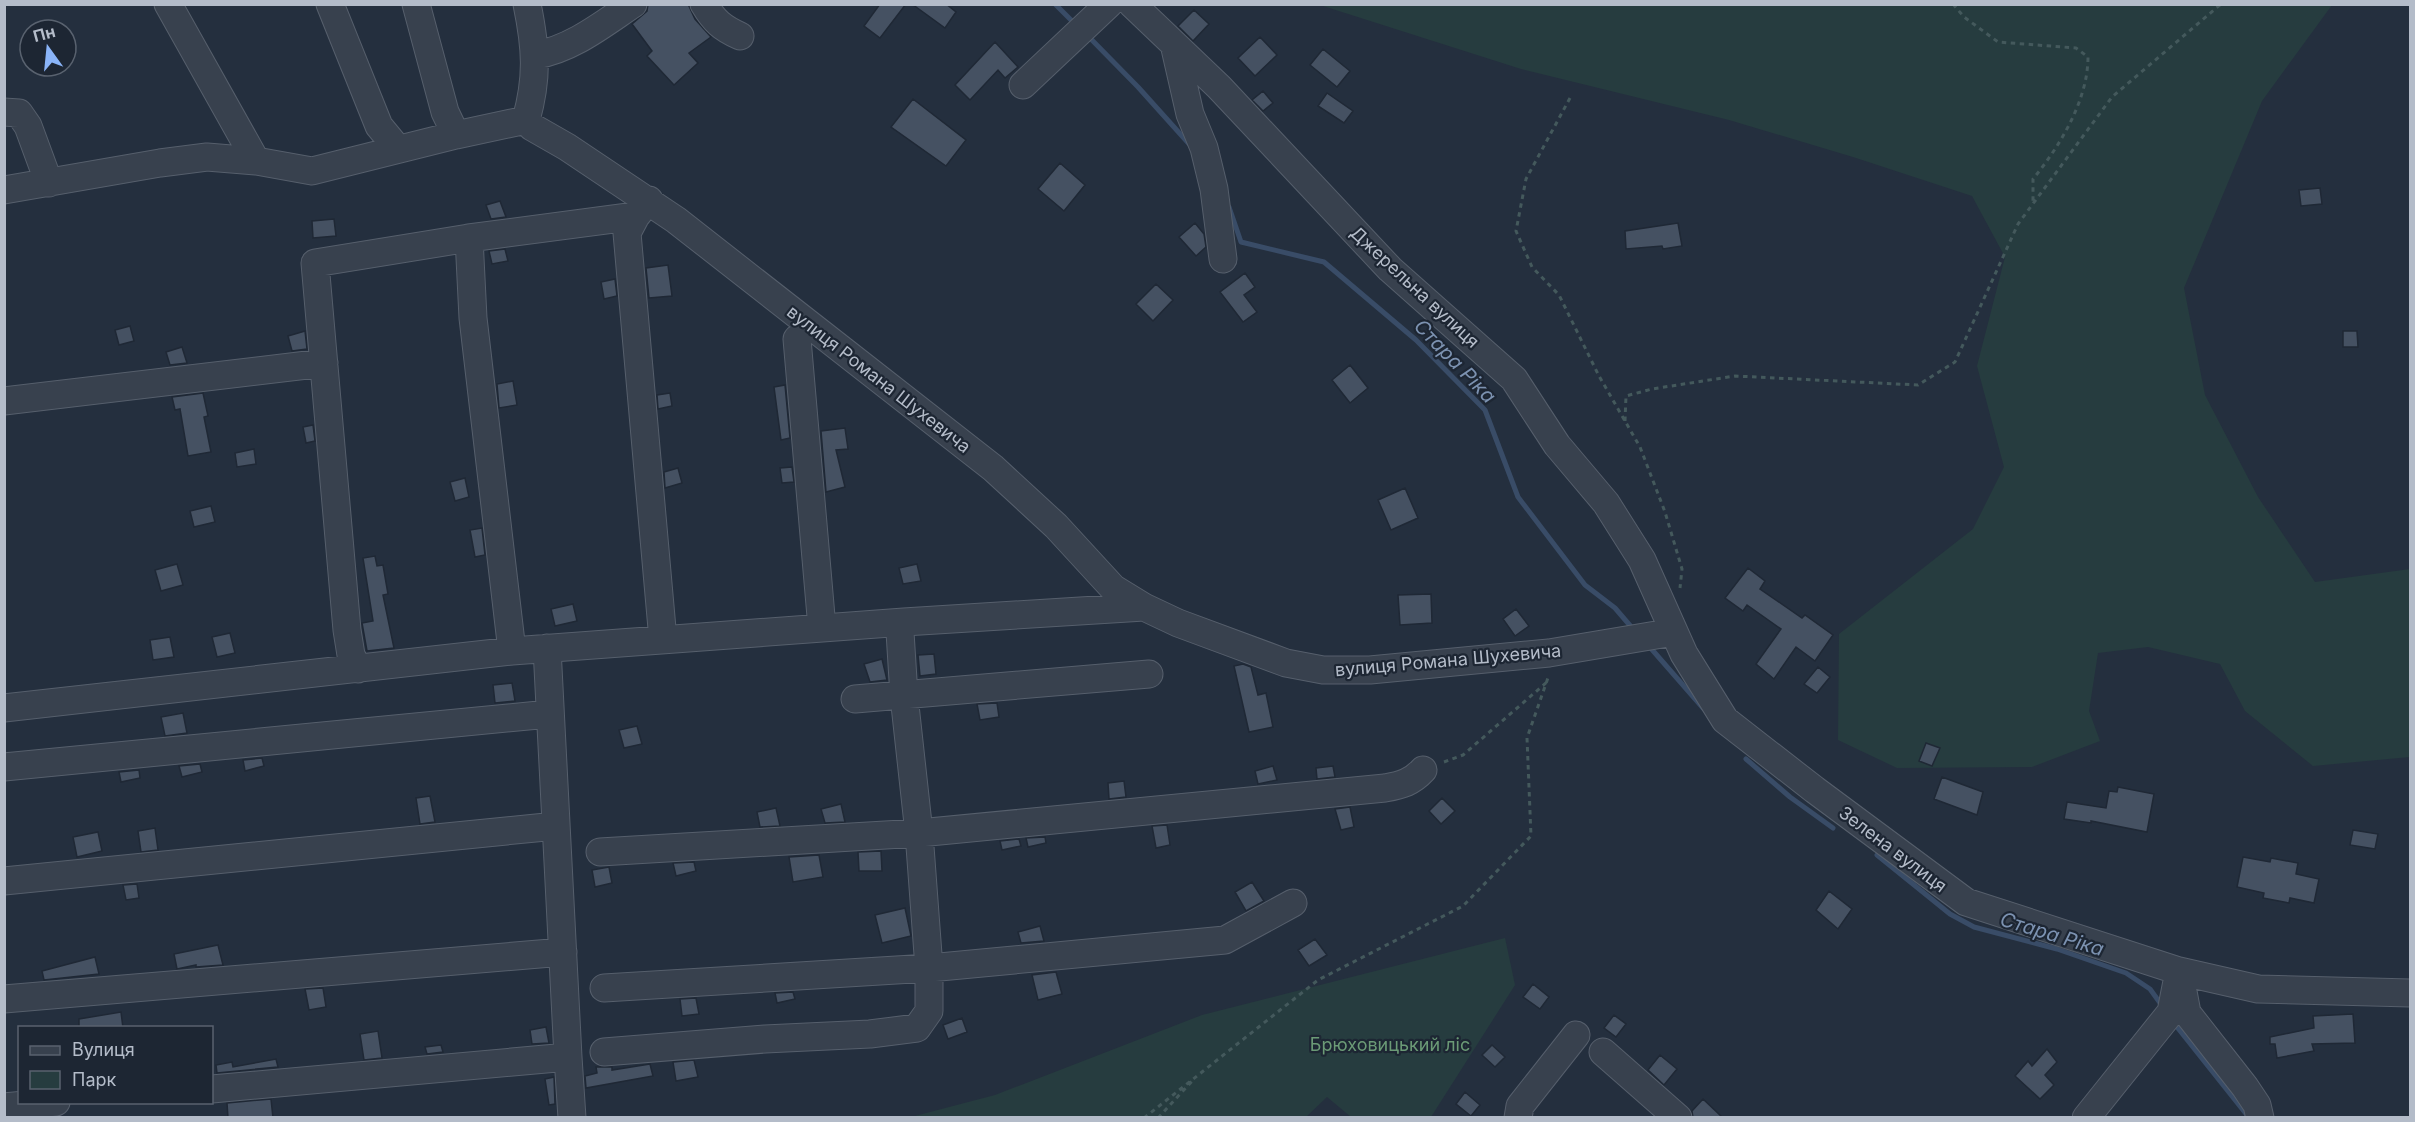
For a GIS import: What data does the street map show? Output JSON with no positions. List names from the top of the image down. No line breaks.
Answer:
{"streets":{"street":["Джерельна вулиця","вулиця Романа Шухевича","Зелена вулиця"]},"crossings":[["Джерельна вулиця","вулиця Романа Шухевича"],["Джерельна вулиця","Зелена вулиця"],["вулиця Романа Шухевича","Зелена вулиця"]],"water":["Стара Ріка"],"parks":["Брюховицький ліс"],"legend":["Вулиця","Парк"],"north":"top"}
